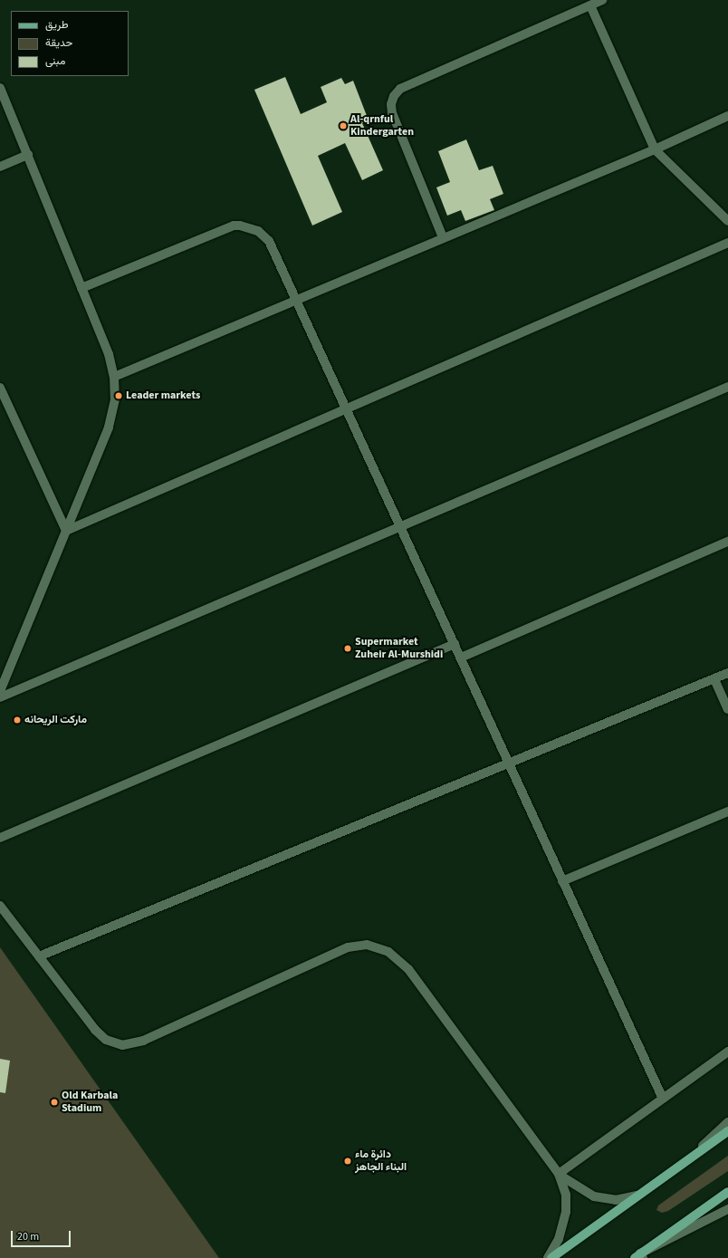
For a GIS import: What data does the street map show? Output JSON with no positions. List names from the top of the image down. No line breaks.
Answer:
{"places":["Al-qrnful Kindergarten","Leader markets","Supermarket Zuheir Al-Murshidi","ماركت الريحانه","Old Karbala Stadium","دائرة ماء البناء الجاهز"],"legend":["طريق","حديقة","مبنى"],"scale_bar":"20 m"}
